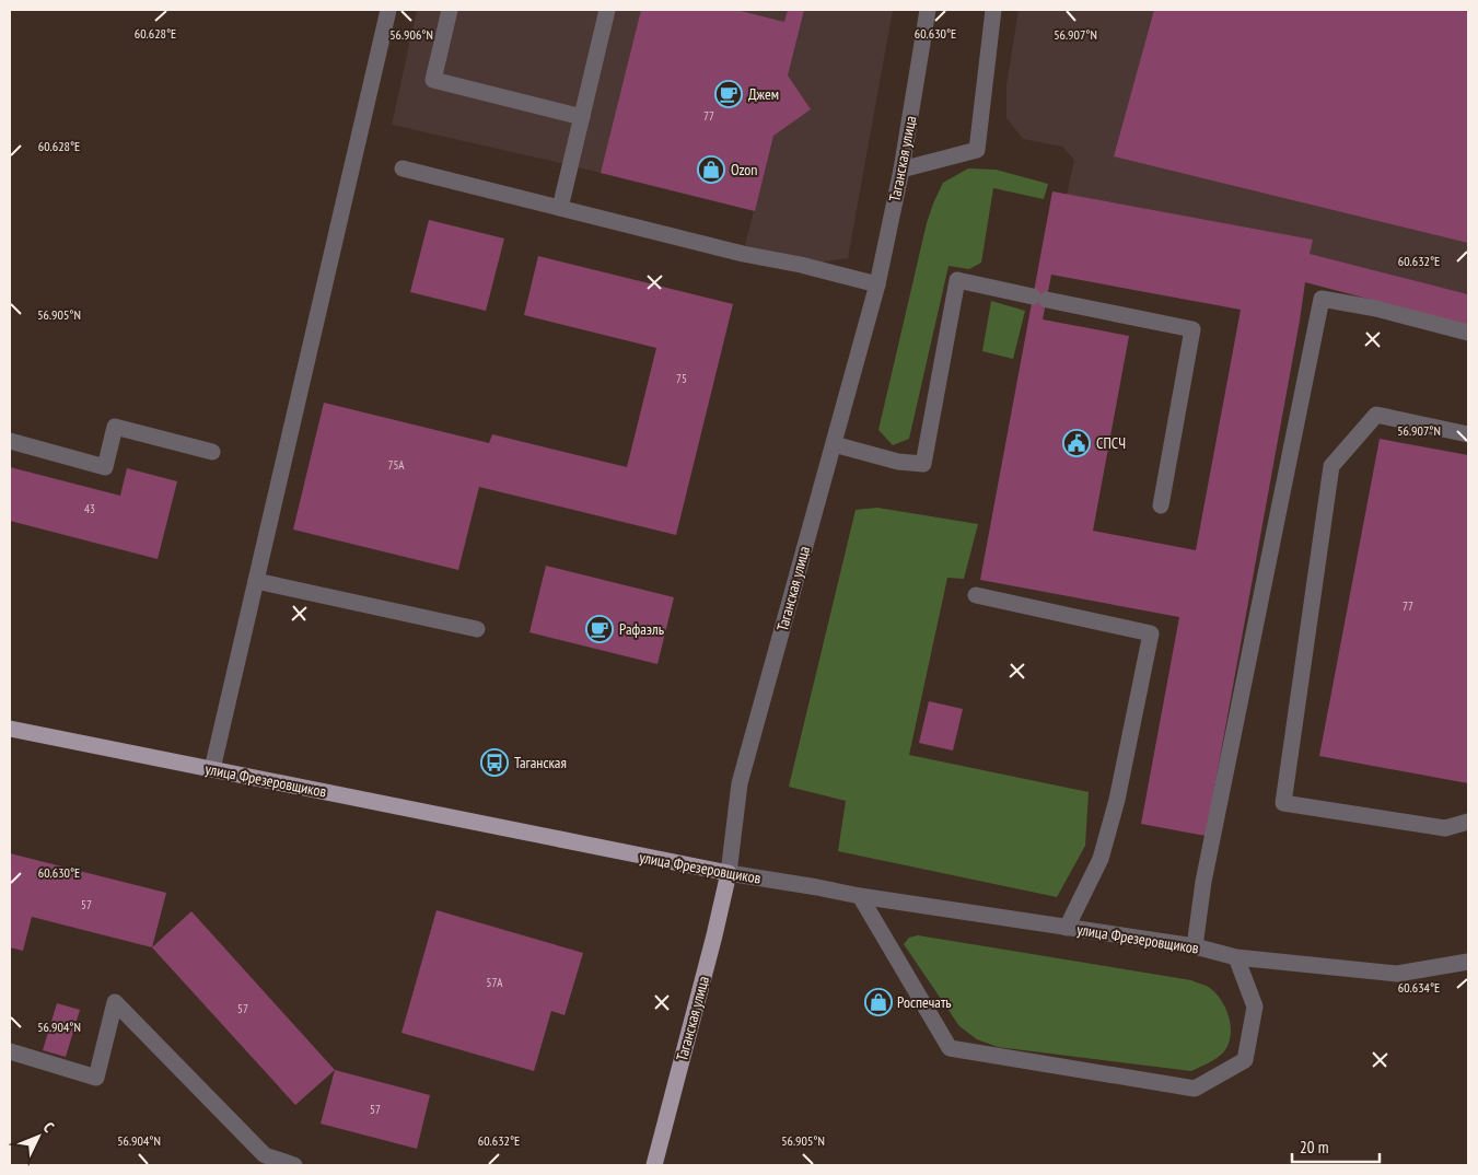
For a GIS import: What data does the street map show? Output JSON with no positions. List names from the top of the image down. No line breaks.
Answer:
{"streets":{"main road":["Таганская улица","улица Фрезеровщиков"]},"crossings":[["Таганская улица","улица Фрезеровщиков"]],"places":{"cafe":["Джем","Рафаэль"],"shop":["Ozon","Роспечать"],"public building":["СПСЧ"],"bus stop":["Таганская"]},"house_numbers":["77","75","75А","43","77","57","57А","57","57"],"scale_bar":"20 m","north":"top right","coordinates":["60.628°E","60.630°E","56.906°N","56.907°N","60.632°E","56.905°N","60.634°E","56.904°N"]}
